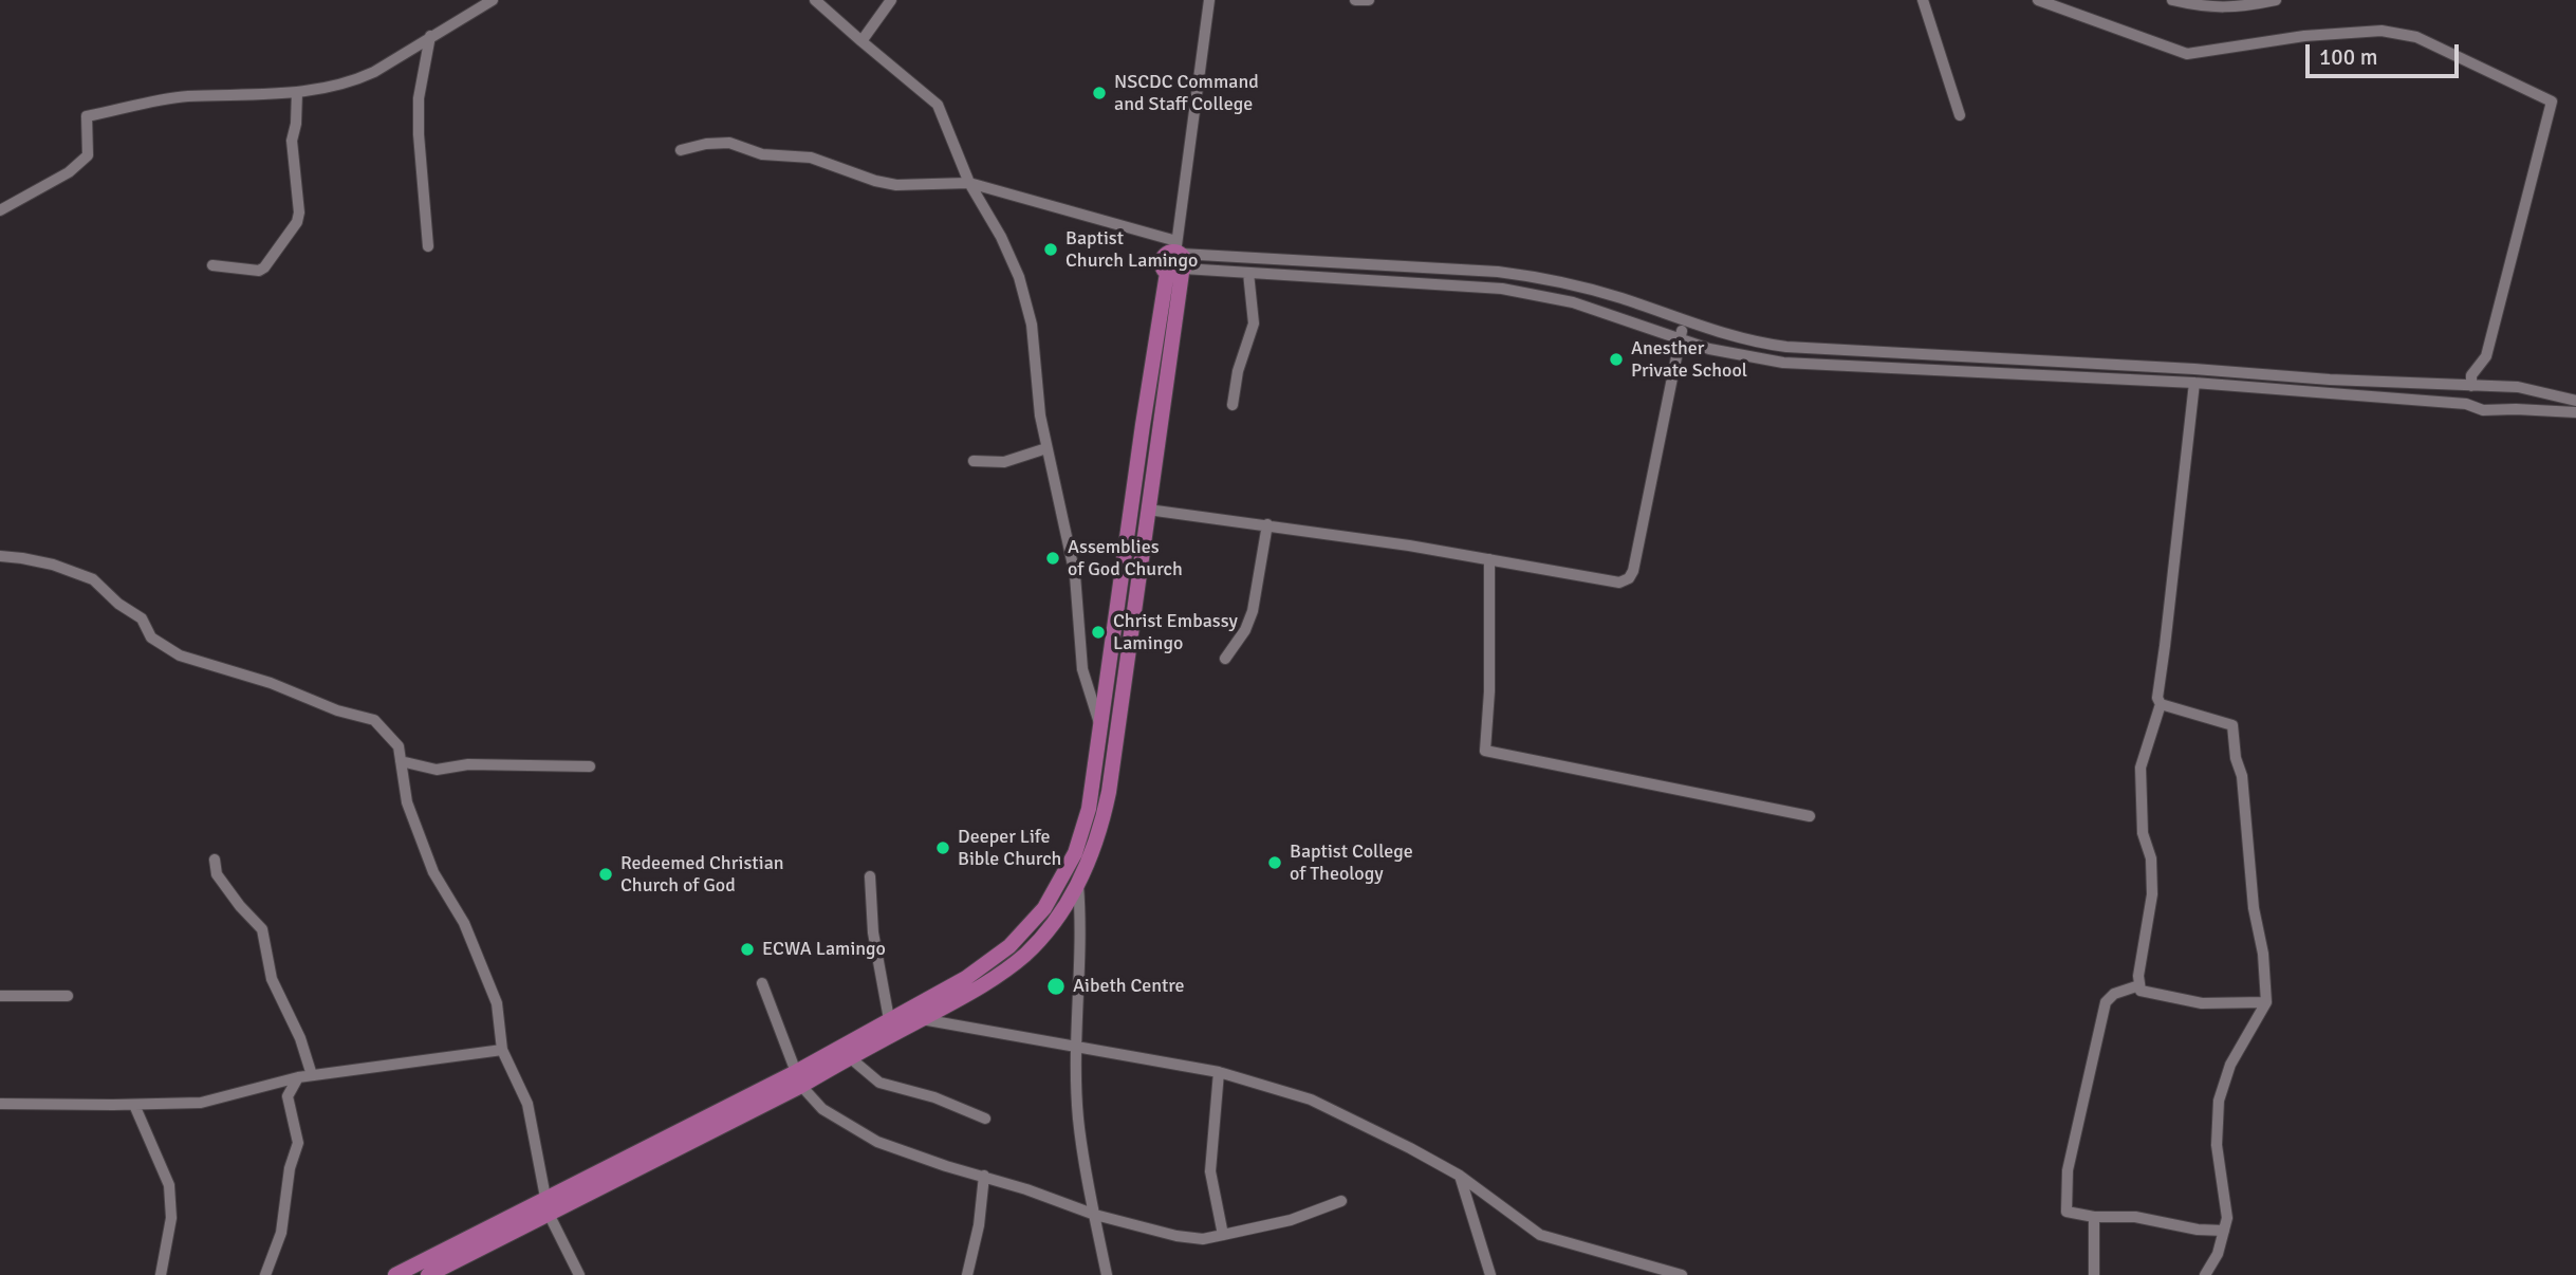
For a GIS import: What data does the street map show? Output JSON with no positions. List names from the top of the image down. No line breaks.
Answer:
{"places":["NSCDC Command and Staff College","Baptist Church Lamingo","Anesther Private School","Assemblies of God Church","Christ Embassy Lamingo","Deeper Life Bible Church","Baptist College of Theology","Redeemed Christian Church of God","ECWA Lamingo","Aibeth Centre"],"scale_bar":"100 m"}
